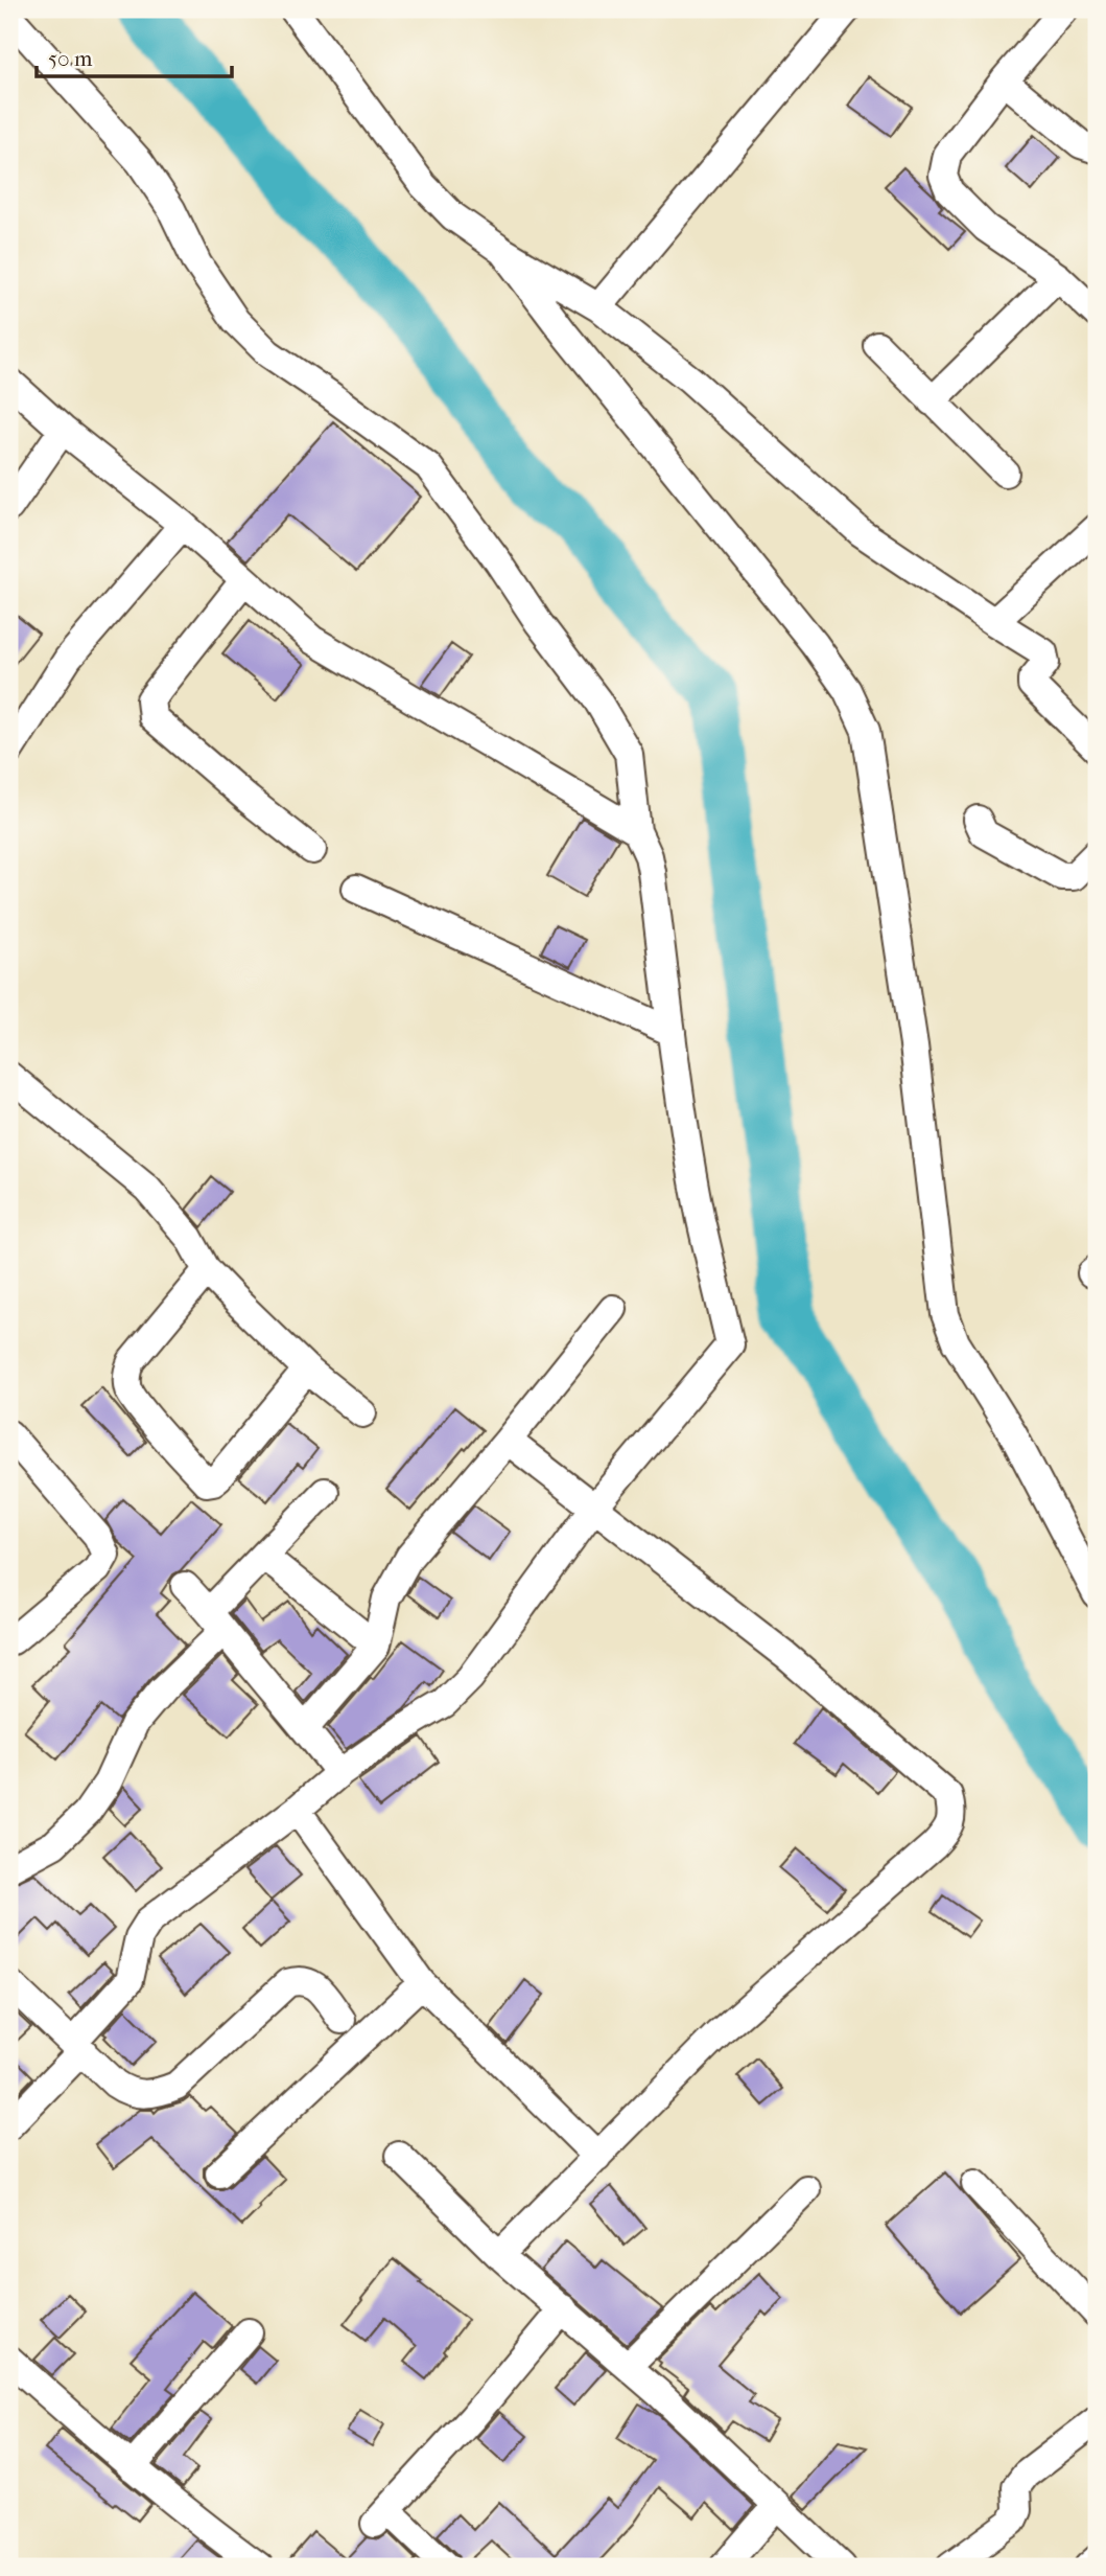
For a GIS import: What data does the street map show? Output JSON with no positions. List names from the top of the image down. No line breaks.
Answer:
{"scale_bar":"50 m"}
